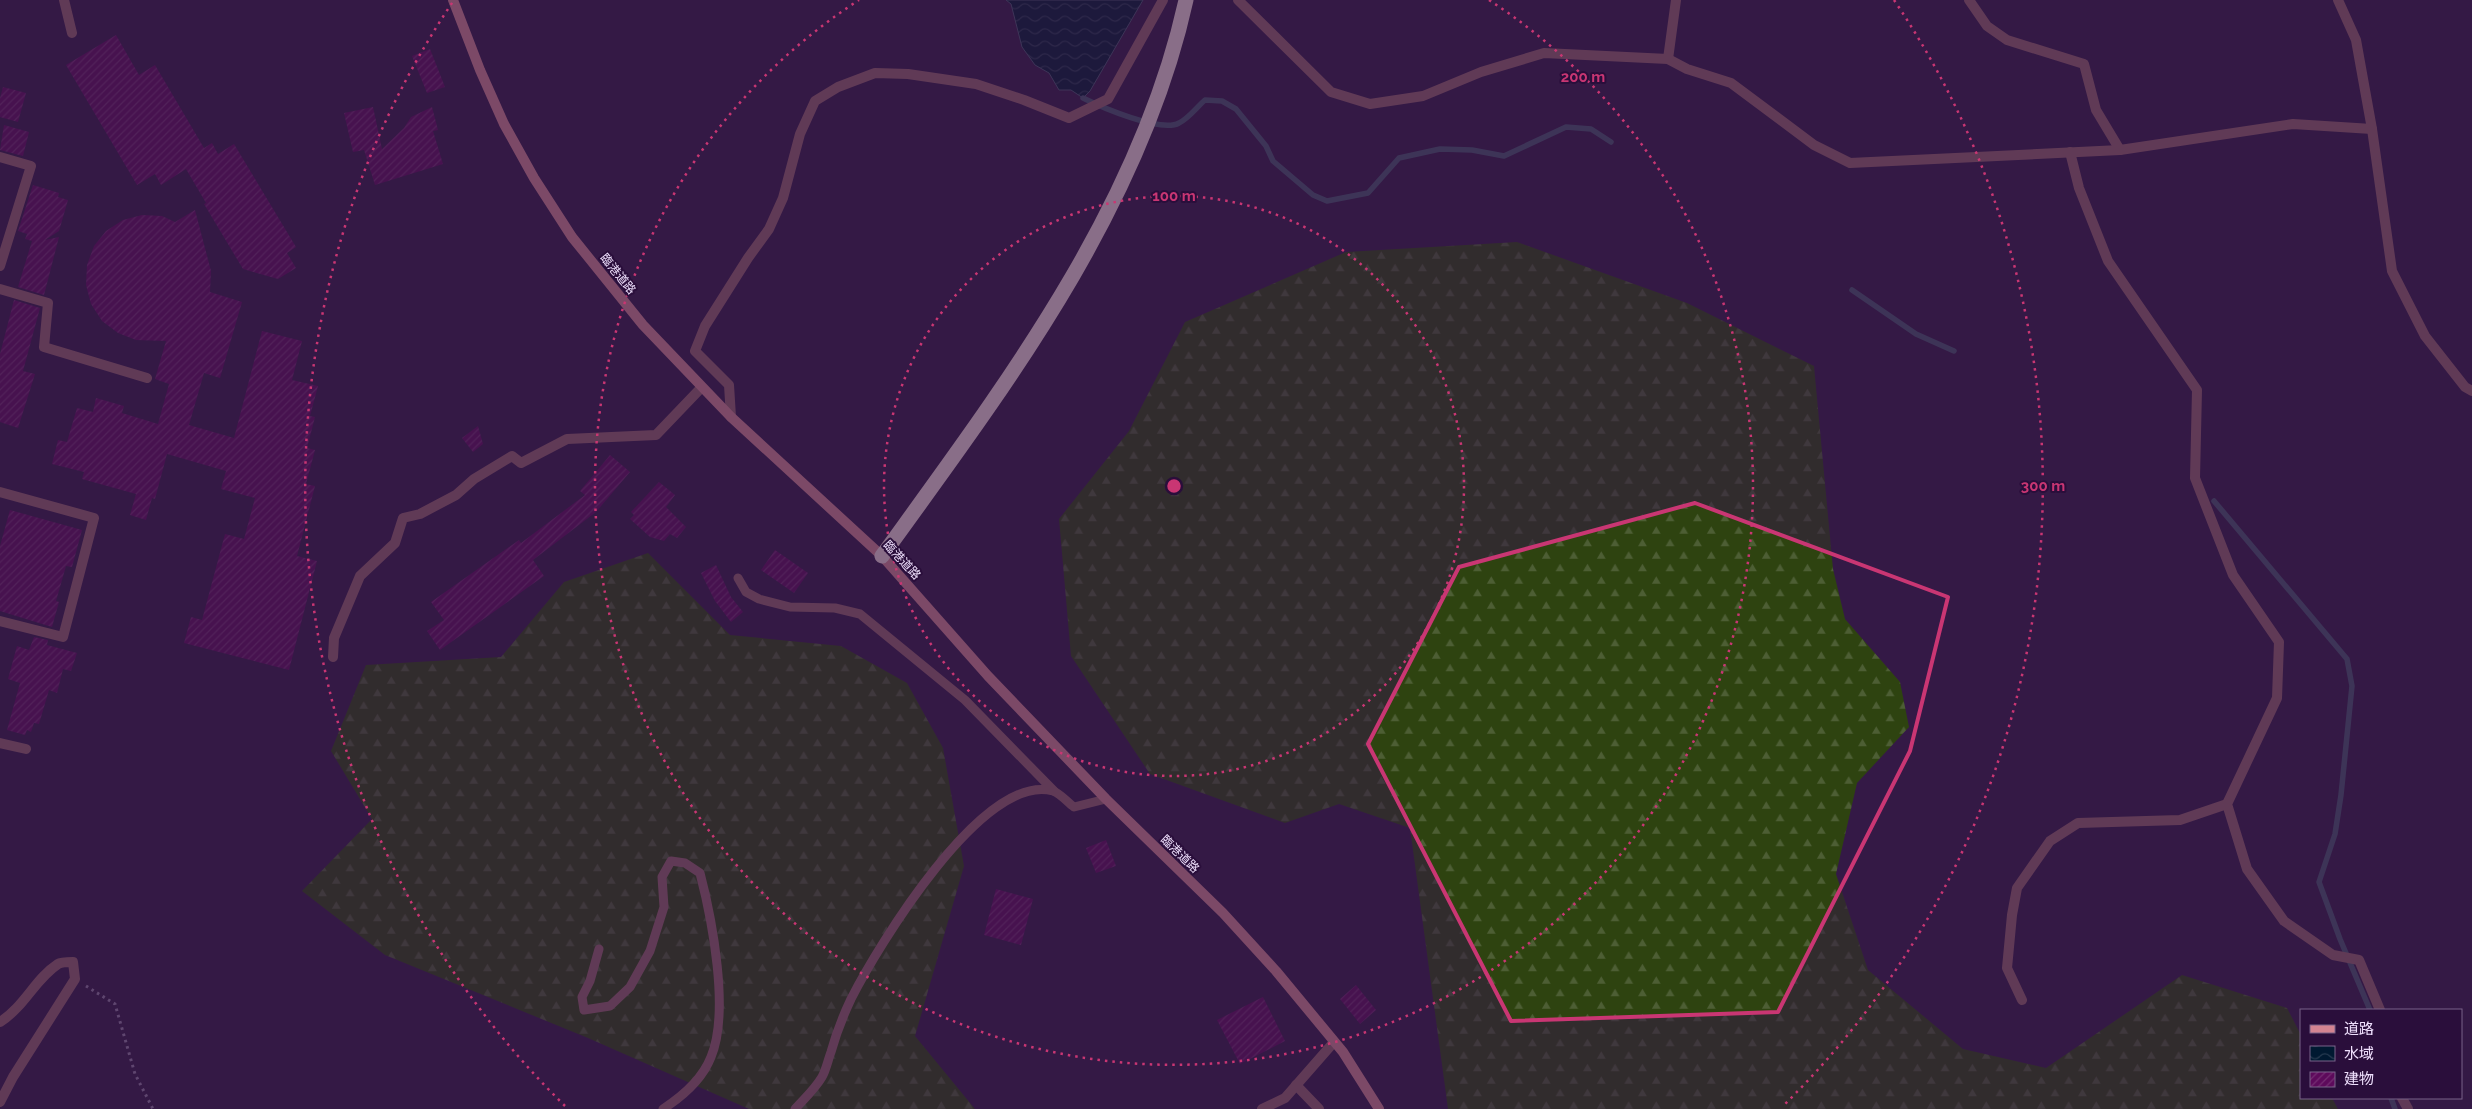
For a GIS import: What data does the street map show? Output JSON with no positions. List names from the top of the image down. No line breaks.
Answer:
{"streets":{"street":["臨港道路"]},"legend":["道路","水域","建物"],"rings":["200 m","100 m","300 m"]}
